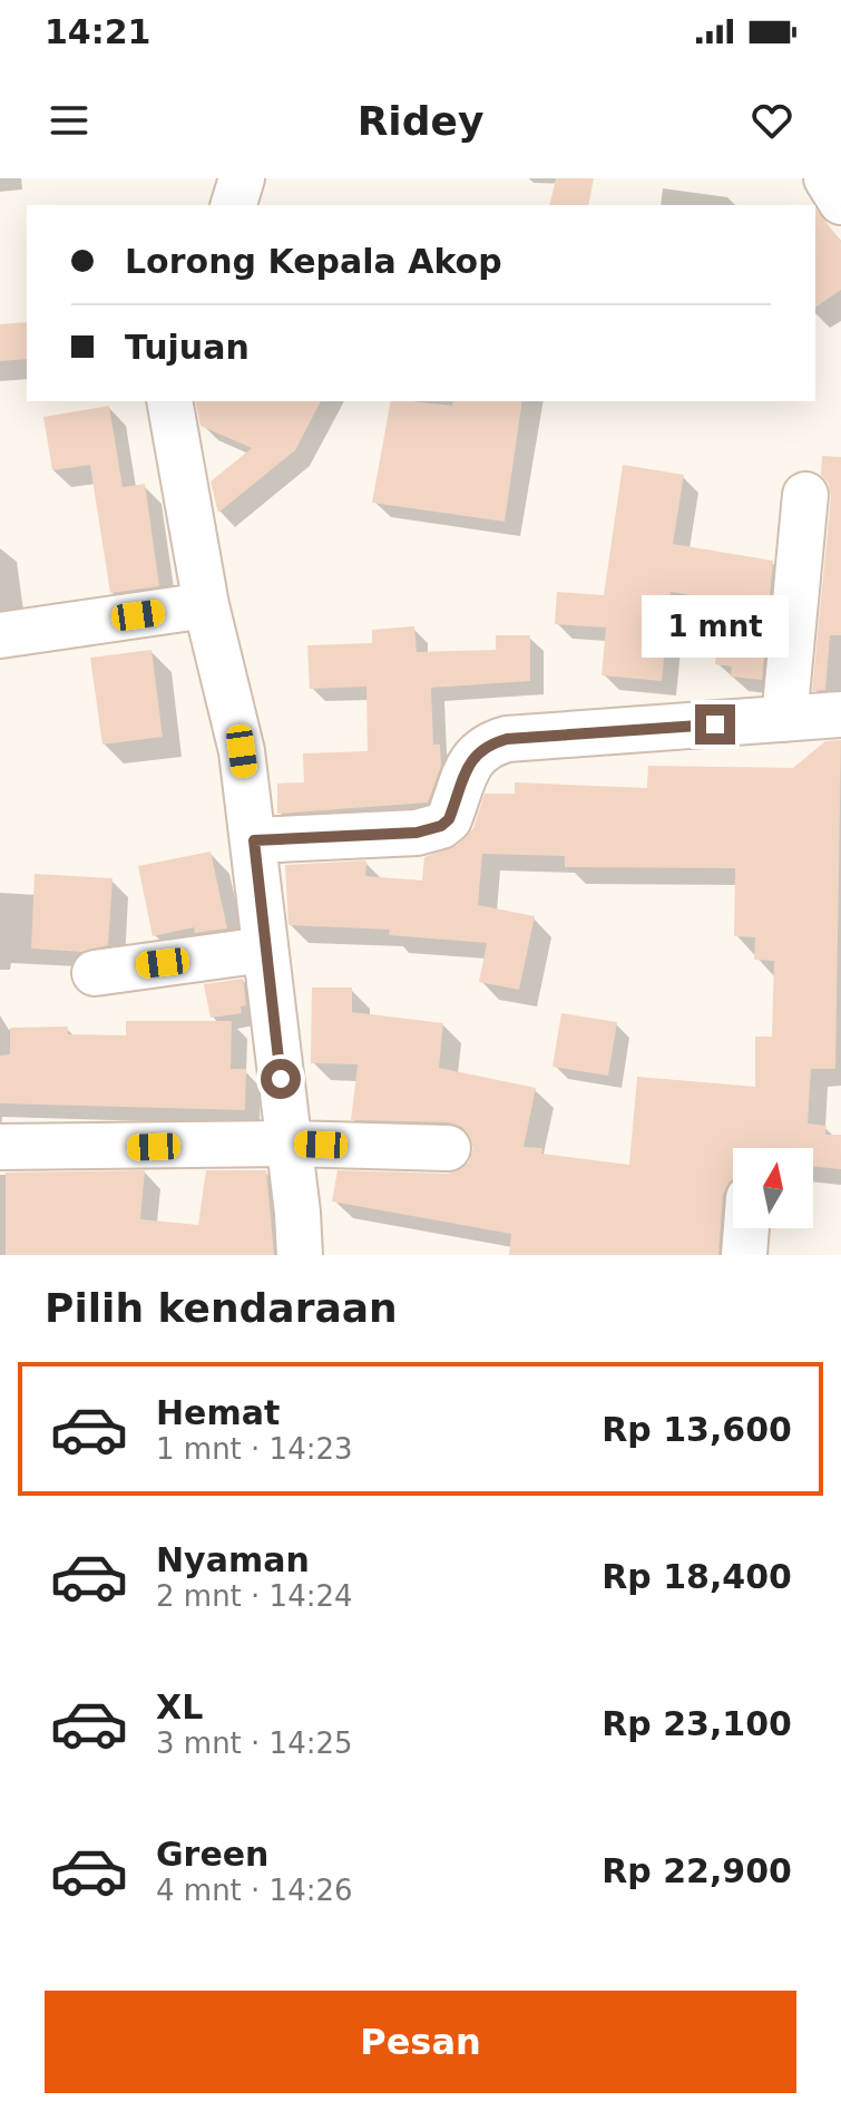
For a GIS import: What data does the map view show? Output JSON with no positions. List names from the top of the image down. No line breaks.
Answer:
{"north":"top","page":{"status":"14:21","header":"Ridey","banner":["Lorong Kepala Akop","Tujuan"],"bubble":"1 mnt","heading":"Pilih kendaraan","list":[{"name":"Hemat","note":"1 mnt · 14:23","value":"Rp 13,600"},{"name":"Nyaman","note":"2 mnt · 14:24","value":"Rp 18,400"},{"name":"XL","note":"3 mnt · 14:25","value":"Rp 23,100"},{"name":"Green","note":"4 mnt · 14:26","value":"Rp 22,900"}],"buttons":"Pesan"}}
